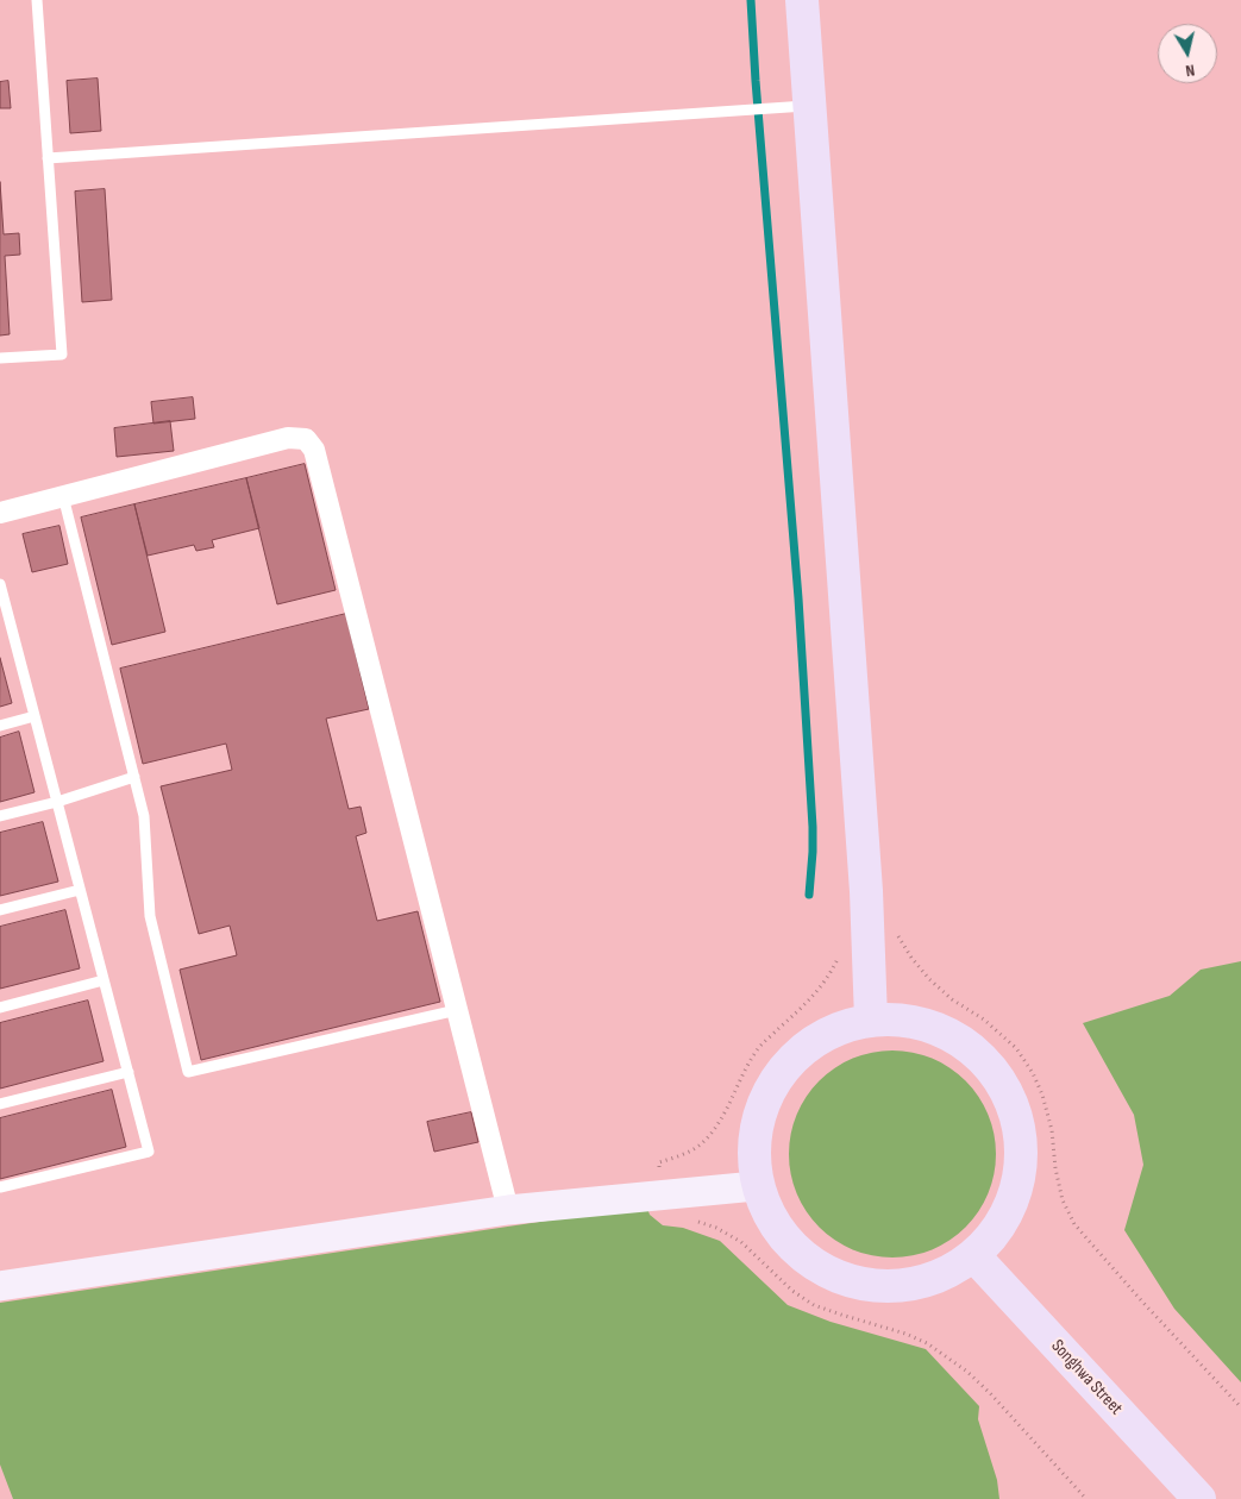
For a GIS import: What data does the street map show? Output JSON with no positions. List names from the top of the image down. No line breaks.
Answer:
{"streets":{"main road":["Songhwa Street"]},"north":"bottom"}
